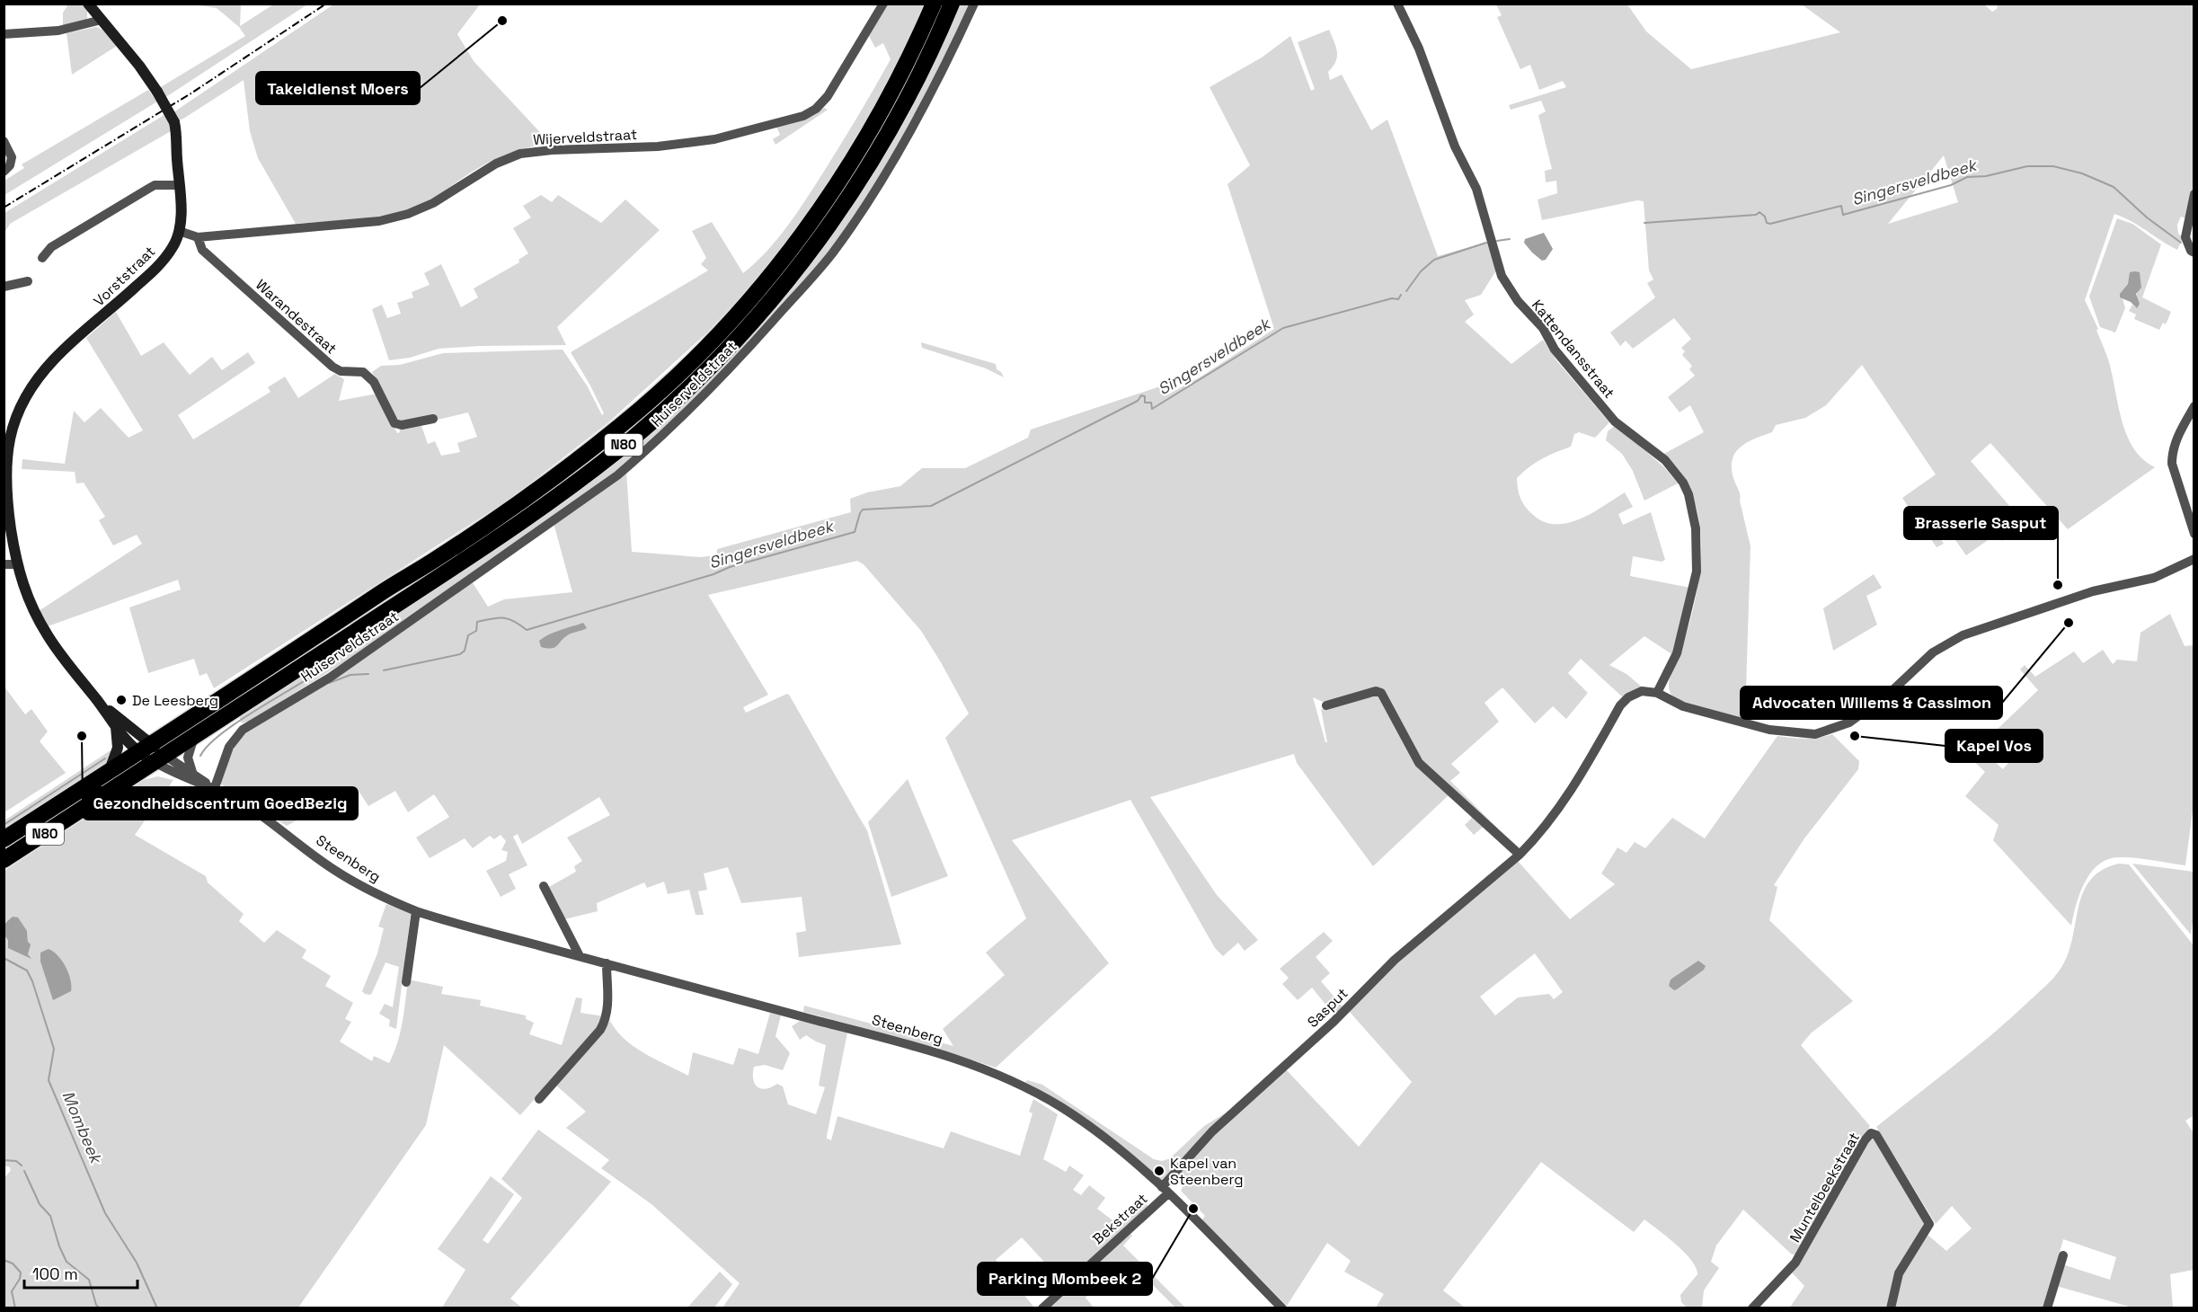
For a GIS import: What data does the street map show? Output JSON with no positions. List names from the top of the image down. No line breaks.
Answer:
{"streets":{"highway":["N80"],"street":["Wijerveldstraat","Vorststraat","Warandestraat","Kattendansstraat","Huiserveldstraat","Steenberg","Sasput","Muntelbeekstraat","Bekstraat"]},"crossings":[["Wijerveldstraat","Vorststraat"],["Wijerveldstraat","Warandestraat"],["Vorststraat","Steenberg"],["Kattendansstraat","Sasput"],["Huiserveldstraat","Steenberg"],["N80","Steenberg"],["Steenberg","Sasput"],["Steenberg","Bekstraat"],["Sasput","Bekstraat"]],"water":["Singersveldbeek","Mombeek"],"places":["Takeldienst Moers","Brasserie Sasput","Advocaten Willems & Cassimon","De Leesberg","Gezondheidscentrum GoedBezig","Kapel Vos","Kapel van Steenberg","Parking Mombeek 2"],"scale_bar":"100 m"}
